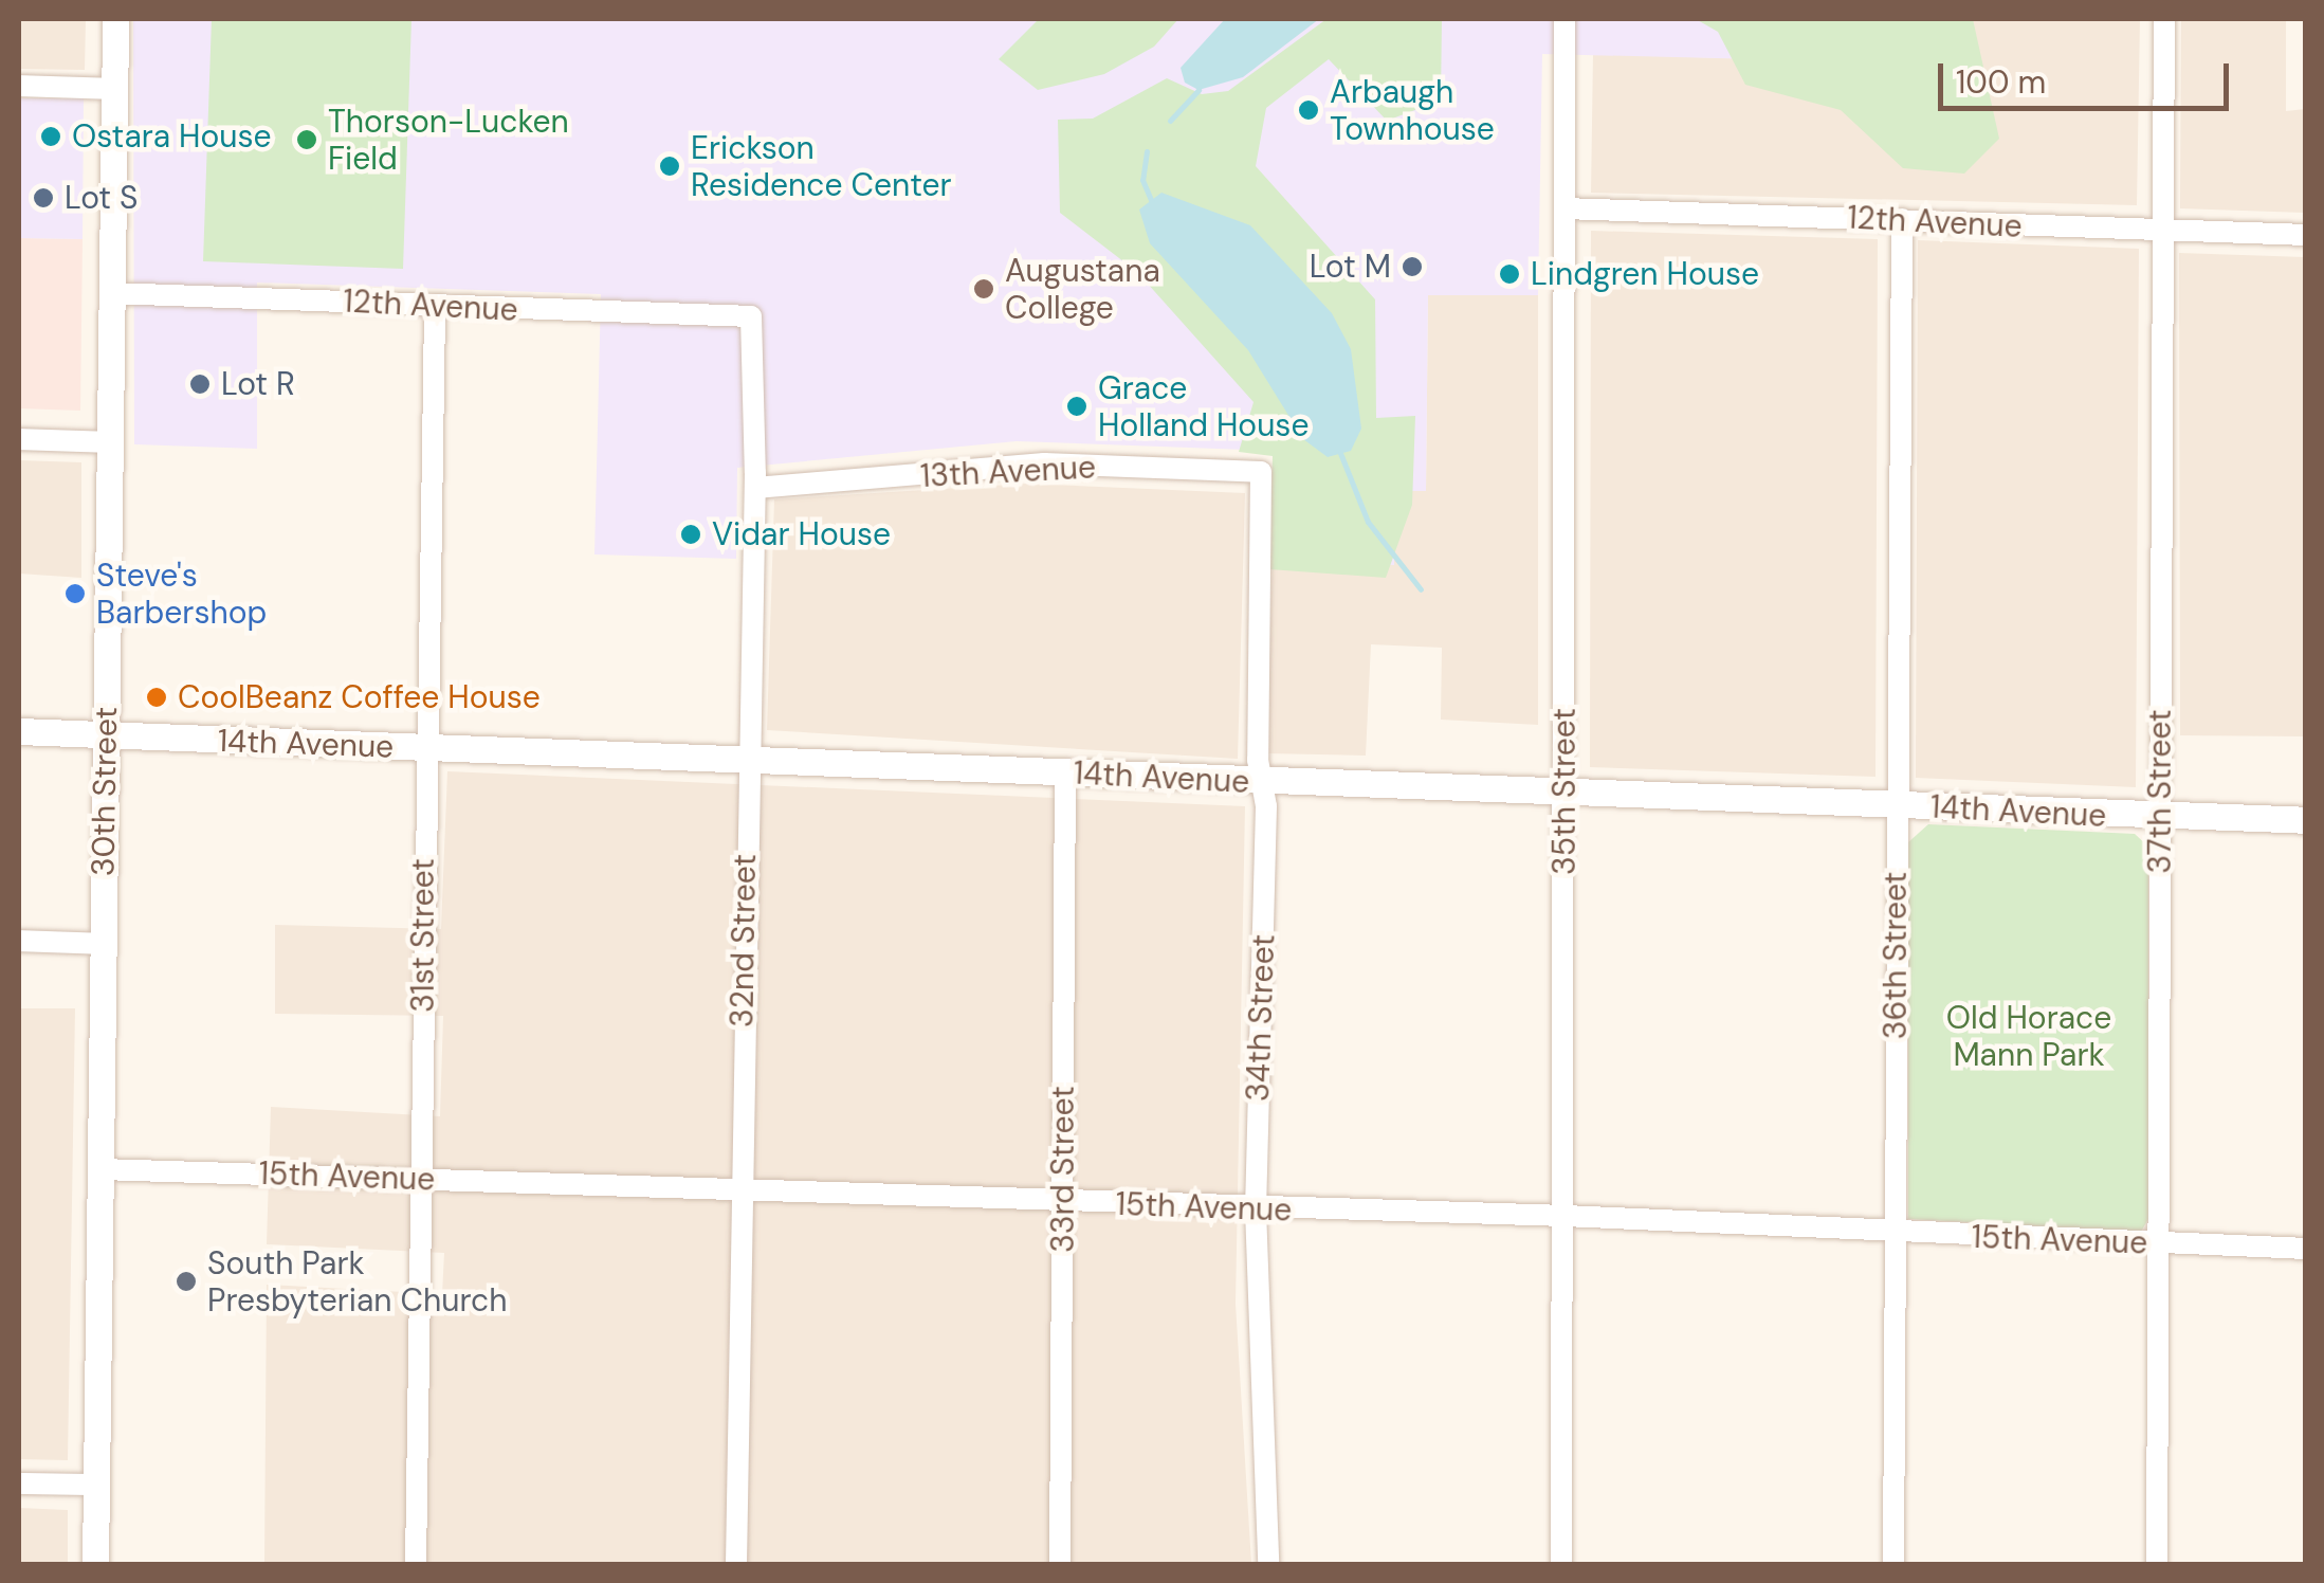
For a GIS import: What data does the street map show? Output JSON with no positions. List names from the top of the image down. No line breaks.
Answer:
{"streets":{"street":["12th Avenue","13th Avenue","14th Avenue","30th Street","35th Street","37th Street","31st Street","32nd Street","36th Street","34th Street","33rd Street","15th Avenue"]},"crossings":[["12th Avenue","30th Street"],["12th Avenue","35th Street"],["12th Avenue","37th Street"],["12th Avenue","31st Street"],["12th Avenue","32nd Street"],["12th Avenue","36th Street"],["13th Avenue","32nd Street"],["13th Avenue","34th Street"],["14th Avenue","30th Street"],["14th Avenue","35th Street"],["14th Avenue","37th Street"],["14th Avenue","31st Street"],["14th Avenue","32nd Street"],["14th Avenue","36th Street"],["14th Avenue","34th Street"],["14th Avenue","33rd Street"],["30th Street","15th Avenue"],["35th Street","15th Avenue"],["37th Street","15th Avenue"],["31st Street","15th Avenue"],["32nd Street","15th Avenue"],["36th Street","15th Avenue"],["34th Street","15th Avenue"],["33rd Street","15th Avenue"]],"parks":["Old Horace Mann Park"],"places":["Arbaugh Townhouse","Ostara House","Thorson-Lucken Field","Erickson Residence Center","Lot S","Lot M","Lindgren House","Augustana College","Lot R","Grace Holland House","Vidar House","Steve's Barbershop","CoolBeanz Coffee House","South Park Presbyterian Church"],"scale_bar":"100 m"}
